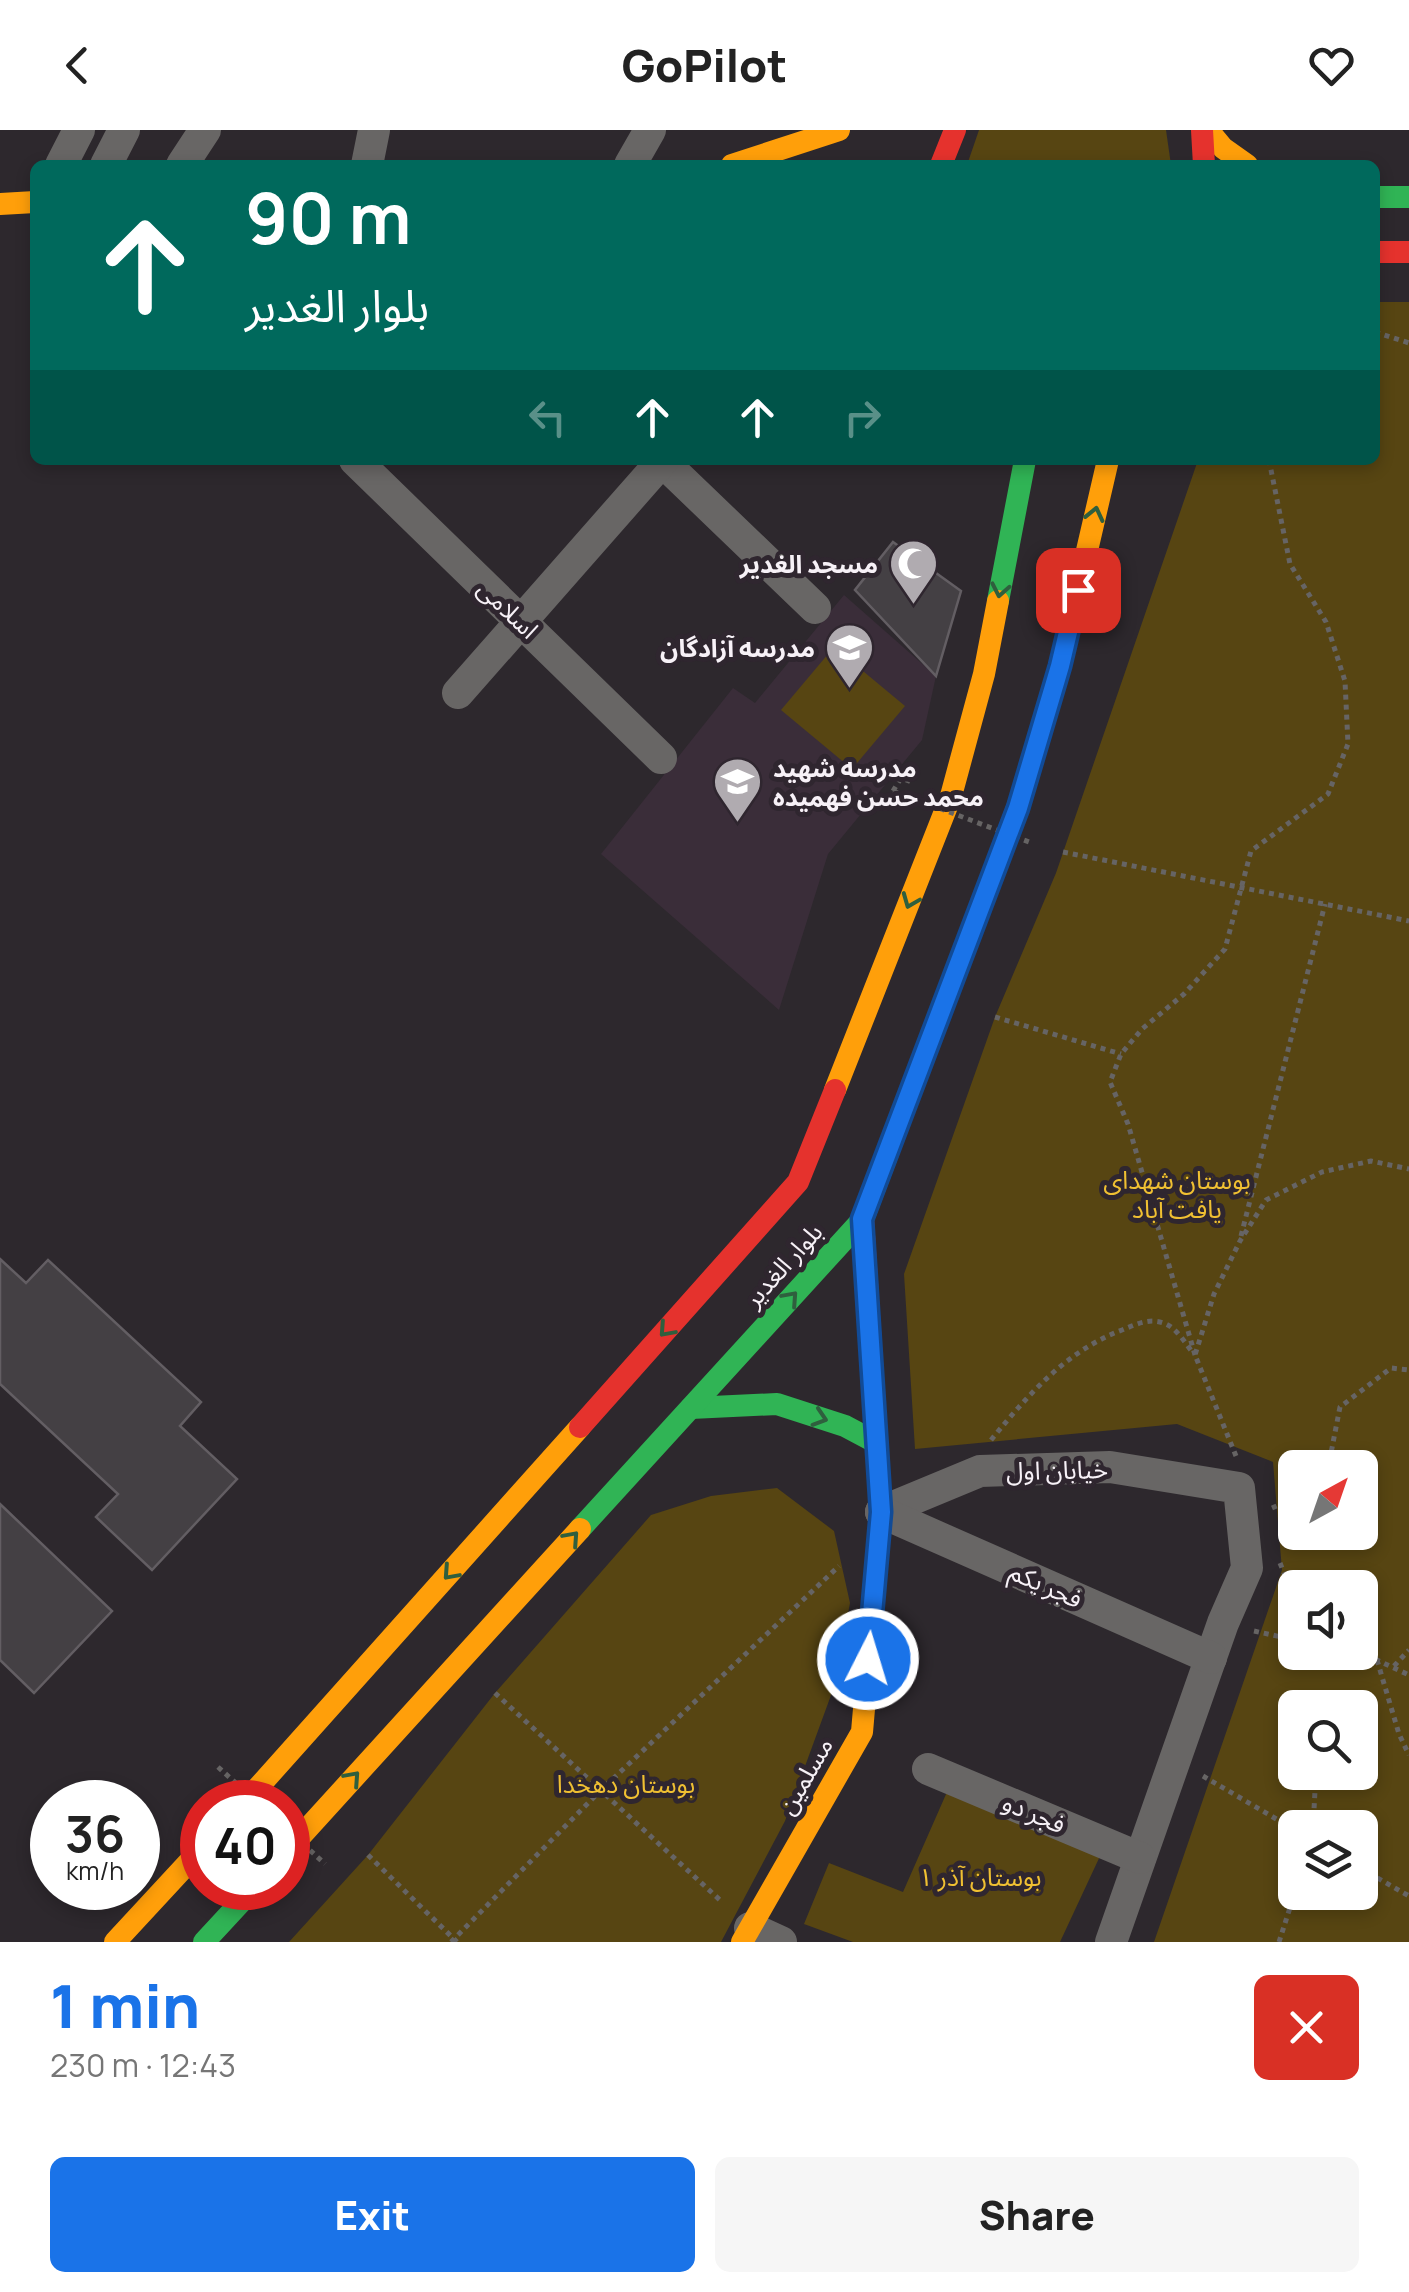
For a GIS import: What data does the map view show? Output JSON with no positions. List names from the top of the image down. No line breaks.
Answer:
{"streets":{"main road":["بلوار الغدیر","مسلمین"],"street":["اسلامی","خیابان اول","فجر یکم","فجر دو"]},"crossings":[["بلوار الغدیر","مسلمین"],["خیابان اول","فجر یکم"],["خیابان اول","مسلمین"],["فجر یکم","مسلمین"]],"parks":["بوستان شهدای یافت آباد","بوستان دهخدا","بوستان آذر ۱"],"places":{"mosque":["مسجد الغدیر"],"school or university":["مدرسه آزادگان","مدرسه شهید محمد حسن فهمیده"]},"north":"top right","page":{"header":"GoPilot","turn":["90 m","بلوار الغدیر"],"speed":"36 km/h","limit":"40","heading":["1 min","230 m · 12:43"],"buttons":["Exit","Share"]}}
